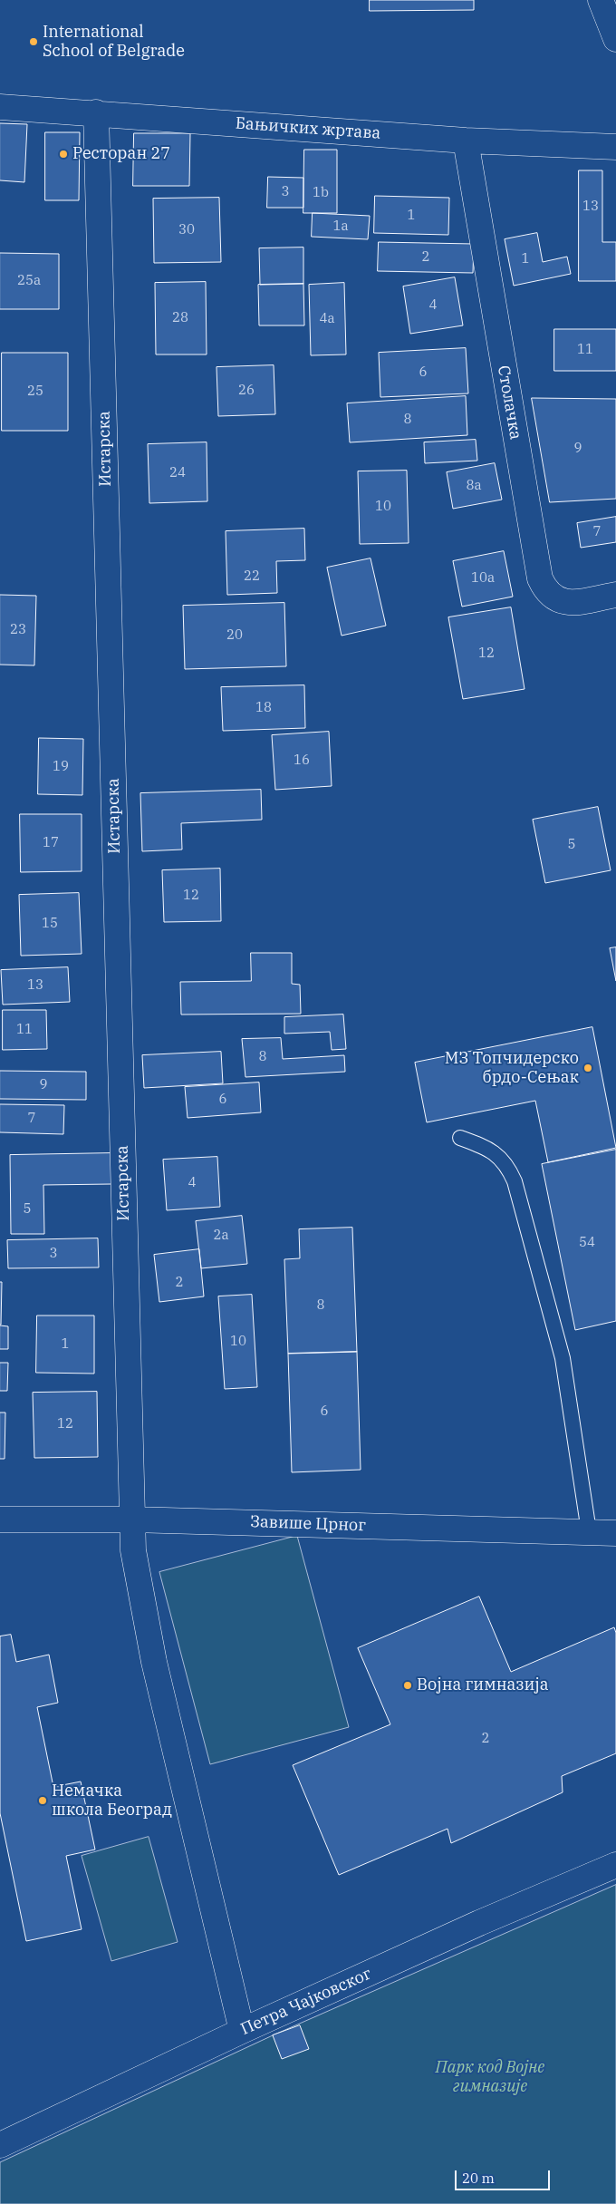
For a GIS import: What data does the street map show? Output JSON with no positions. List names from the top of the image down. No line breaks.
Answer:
{"streets":{"street":["Бањичких жртава","Столачка","Истарска","Завише Црног","Петра Чајковског"]},"crossings":[["Бањичких жртава","Столачка"],["Бањичких жртава","Истарска"],["Истарска","Завише Црног"],["Истарска","Петра Чајковског"]],"parks":["Парк код Војне гимназије"],"places":["International School of Belgrade","Ресторан 27","МЗ Топчидерско брдо-Сењак","Војна гимназија","Немачка школа Београд"],"house_numbers":["3","1b","13","1","1a","30","2","1","25a","4","28","4a","11","6","26","25","8","9","24","8a","10","7","22","10a","23","20","12","18","16","19","17","5","12","15","13","11","8","9","6","7","4","5","2a","54","3","2","8","10","1","6","12","2"],"scale_bar":"20 m"}
